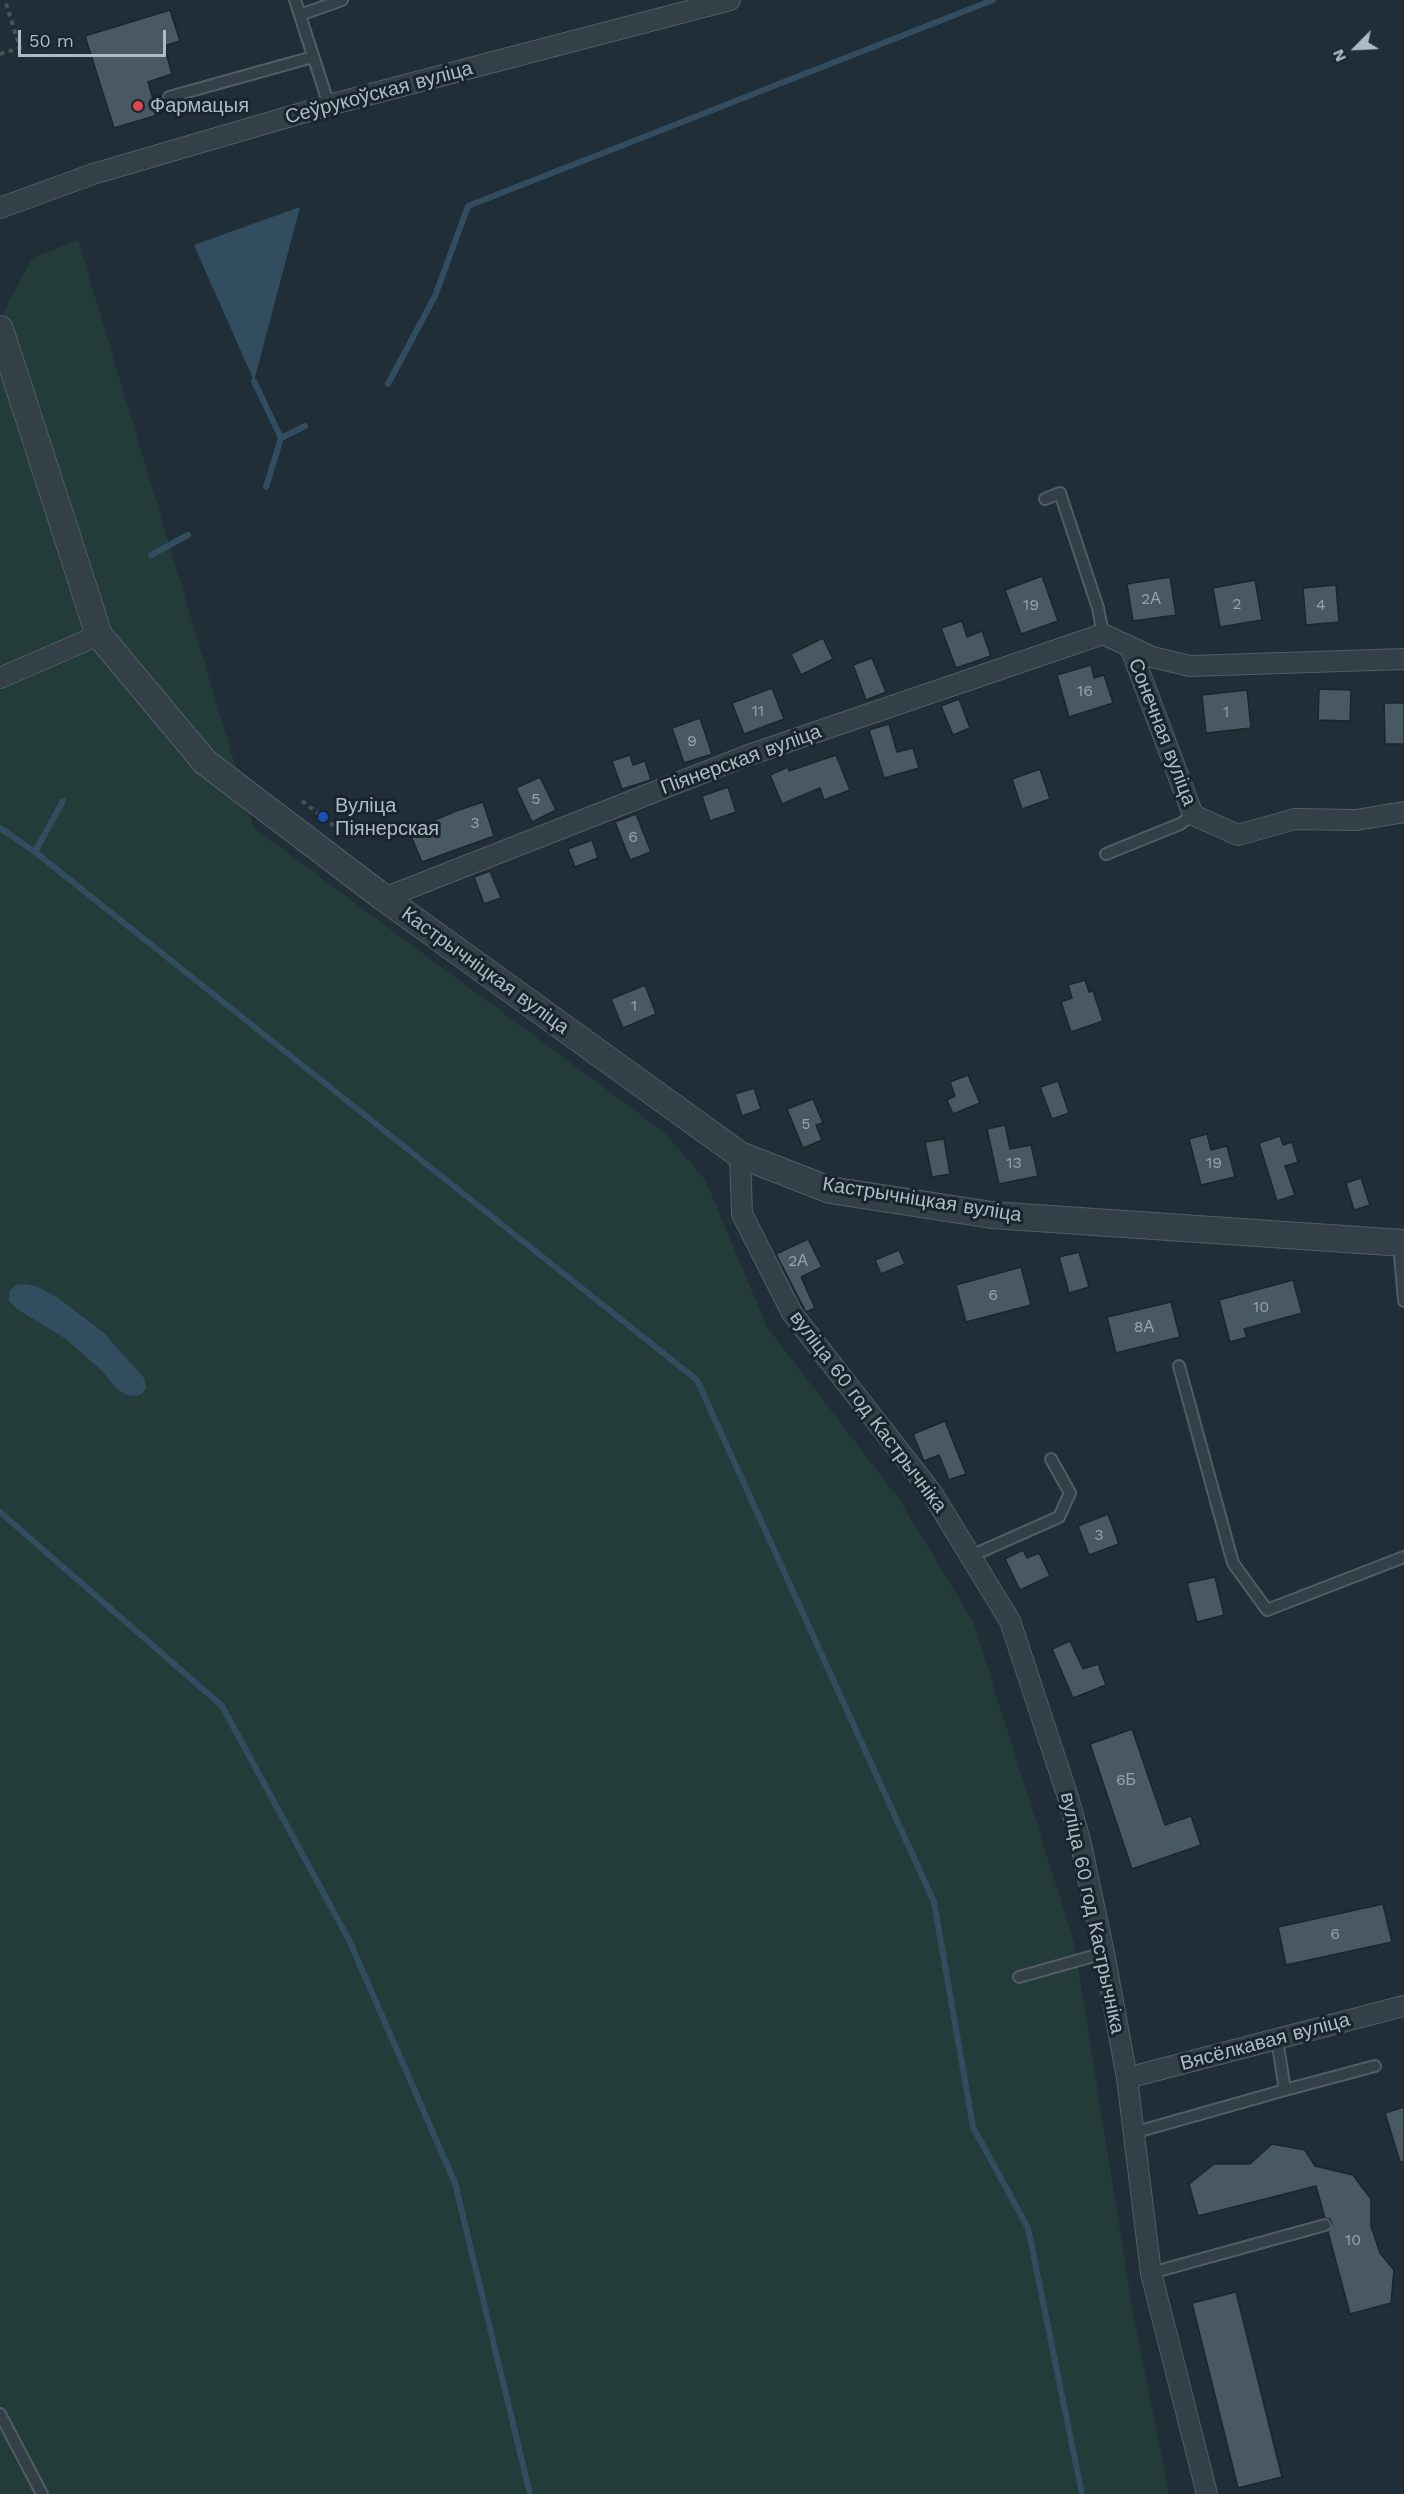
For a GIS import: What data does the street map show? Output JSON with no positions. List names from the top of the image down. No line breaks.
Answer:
{"streets":{"street":["Сеўрукоўская вуліца","Сонечная вуліца","Піянерская вуліца","Кастрычніцкая вуліца","вуліца 60 год Кастрычніка","Вясёлкавая вуліца"]},"crossings":[["Сонечная вуліца","Піянерская вуліца"],["Піянерская вуліца","Кастрычніцкая вуліца"],["Кастрычніцкая вуліца","вуліца 60 год Кастрычніка"],["вуліца 60 год Кастрычніка","Вясёлкавая вуліца"]],"places":["Фармацыя","Вуліца Піянерская"],"house_numbers":["2А","2","19","4","16","11","1","9","5","3","6","1","5","13","19","2А","6","10","8А","3","6Б","6","10"],"scale_bar":"50 m","north":"bottom left"}
